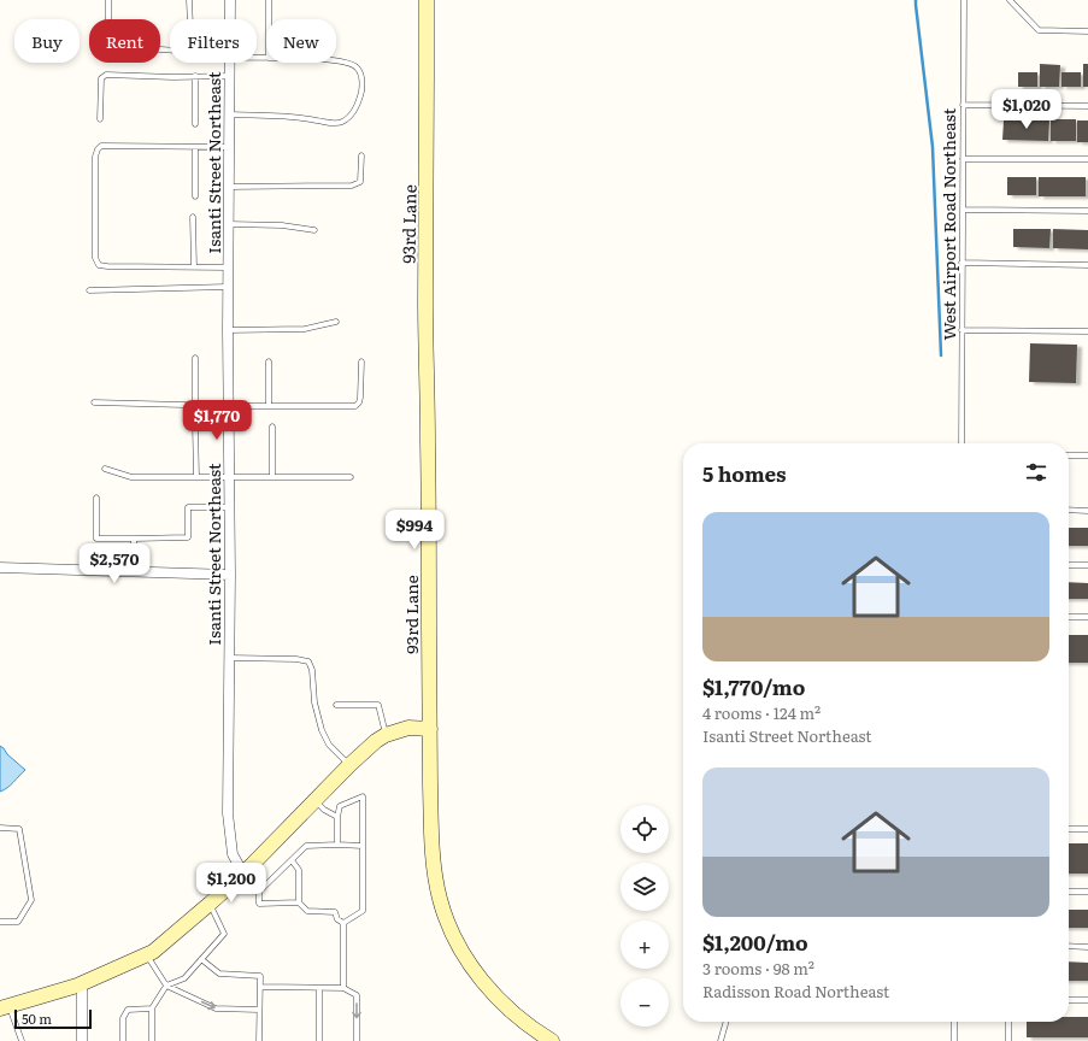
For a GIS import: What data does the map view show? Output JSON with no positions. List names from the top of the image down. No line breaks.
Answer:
{"streets":{"street":["Isanti Street Northeast","93rd Lane"],"lane":["West Airport Road Northeast"]},"scale_bar":"50 m","page":{"chip":["Buy","Rent","Filters","New"],"price":["$1,020","$1,770","$994","$2,570","$1,200"],"heading":"5 homes","list":[{"name":"$1,770/mo","note":"4 rooms · 124 m² · Isanti Street Northeast"},{"name":"$1,200/mo","note":"3 rooms · 98 m² · Radisson Road Northeast"}],"map_buttons":["+","−"],"scale":"50 m"}}
